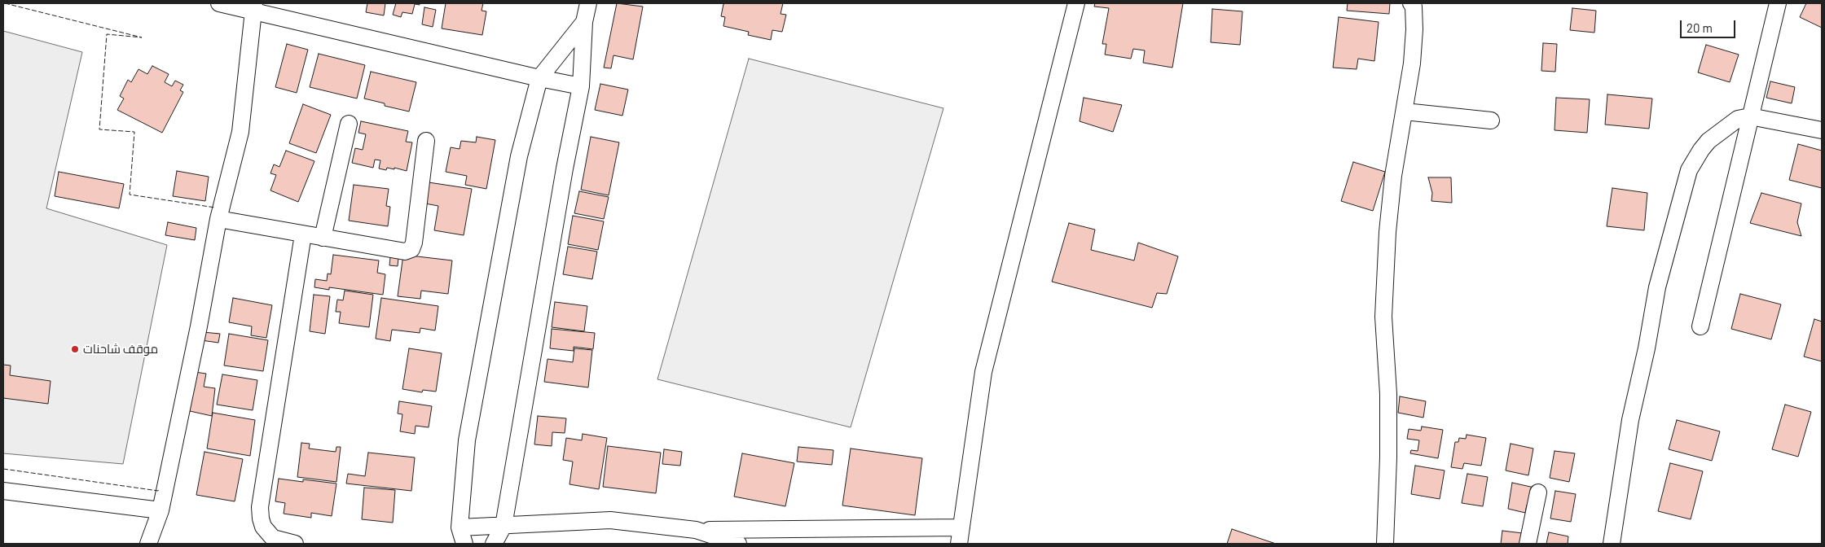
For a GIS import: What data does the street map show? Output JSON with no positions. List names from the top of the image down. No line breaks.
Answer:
{"places":["موقف شاحنات"],"scale_bar":"20 m"}
